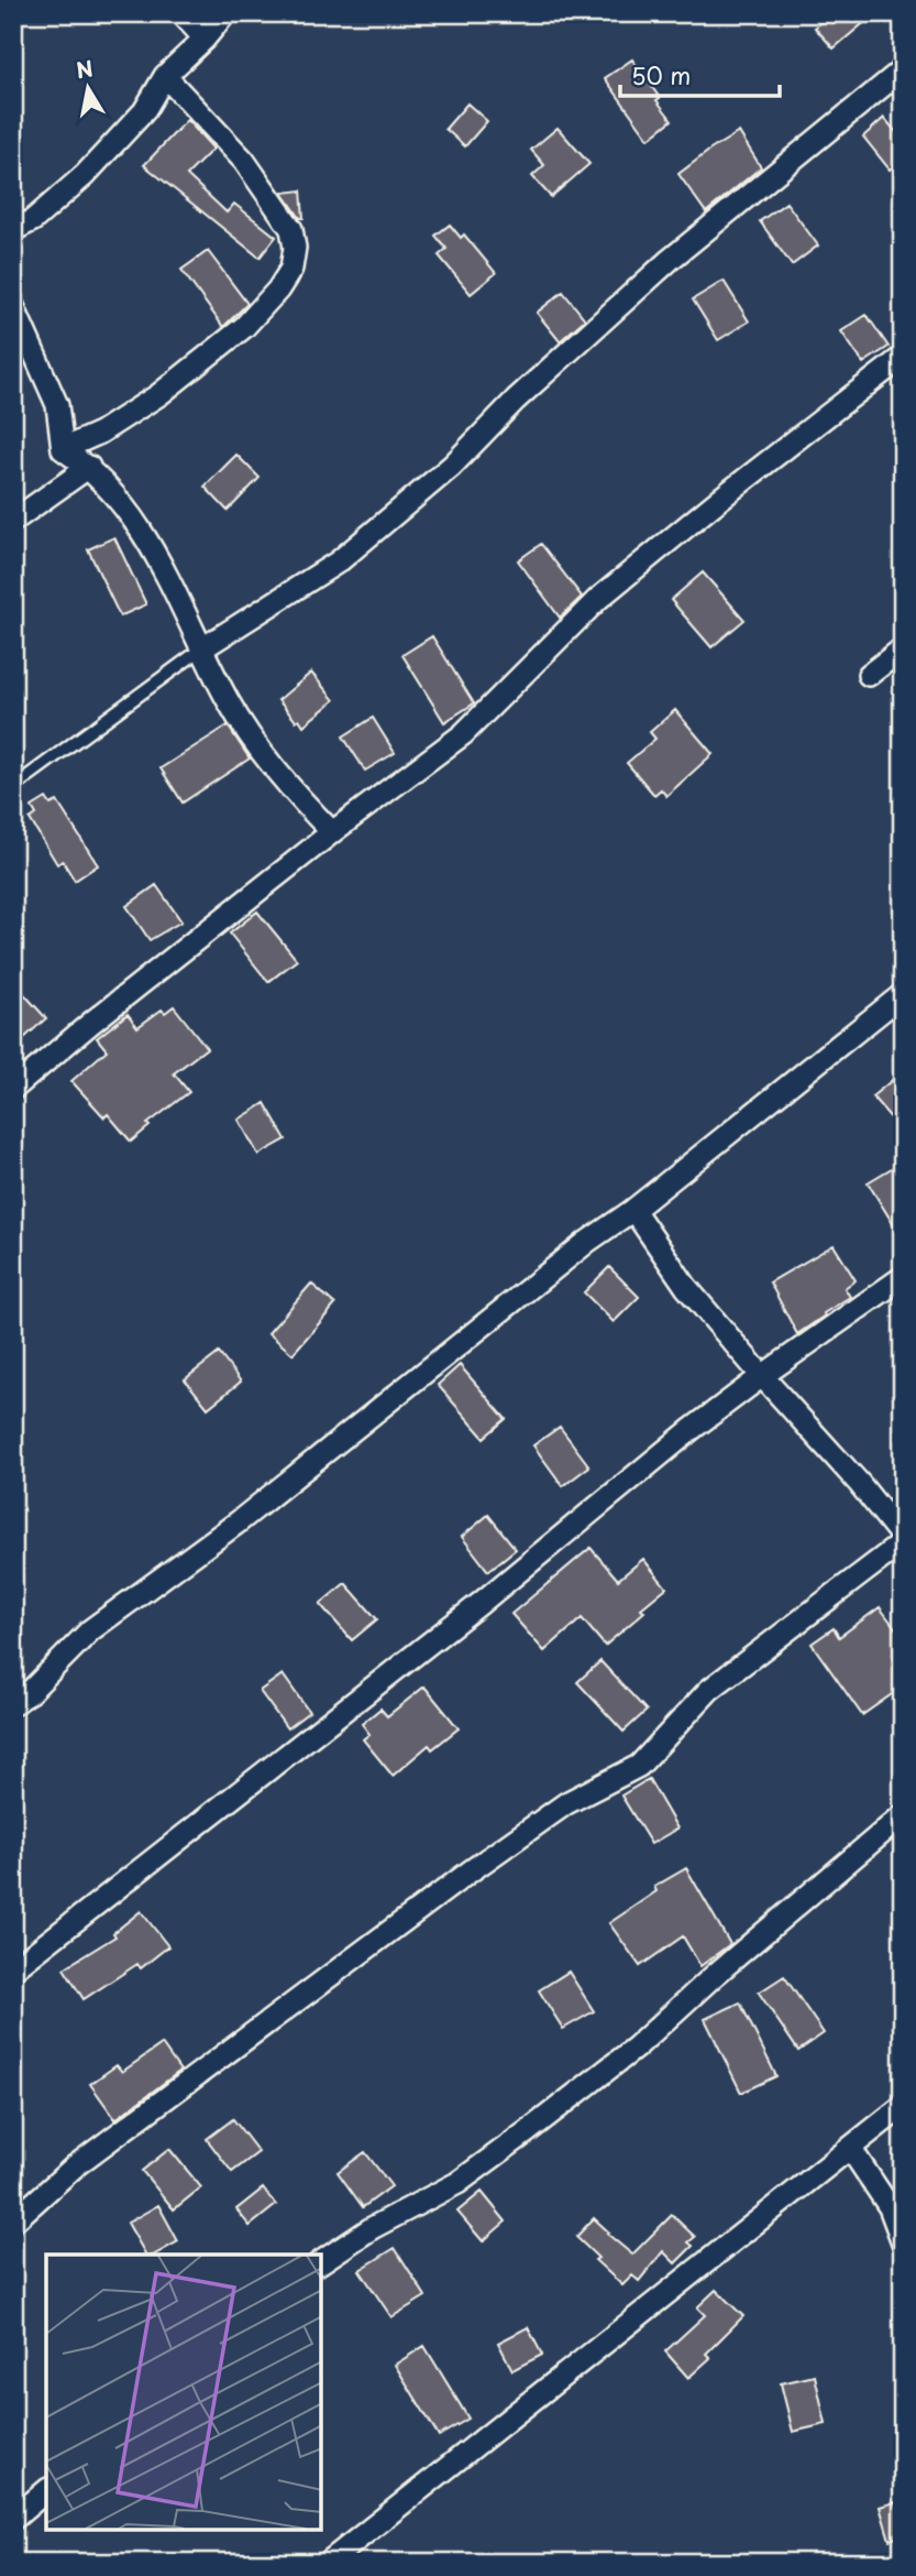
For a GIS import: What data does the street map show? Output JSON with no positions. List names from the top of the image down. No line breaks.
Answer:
{"scale_bar":"50 m","north":"top"}
